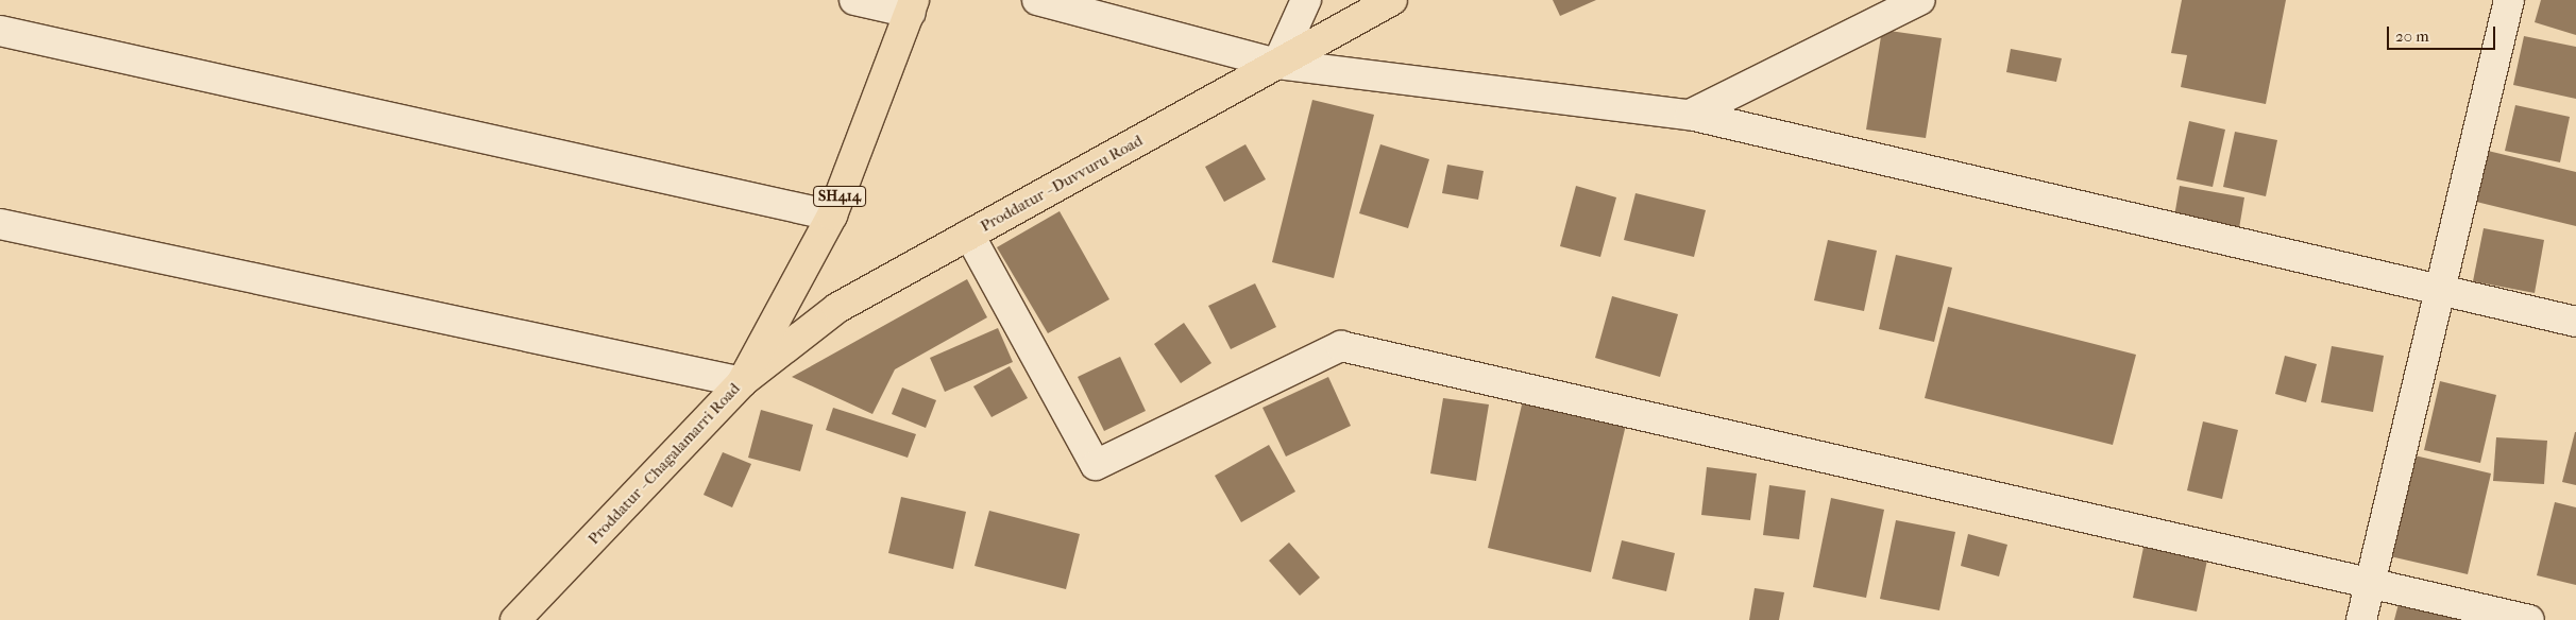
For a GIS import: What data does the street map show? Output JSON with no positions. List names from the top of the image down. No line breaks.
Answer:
{"streets":{"main road":["Proddatur - Duvvuru Road","SH414","Proddatur - Chagalamarri Road"]},"crossings":[["Proddatur - Duvvuru Road","Proddatur - Chagalamarri Road"]],"scale_bar":"20 m"}
